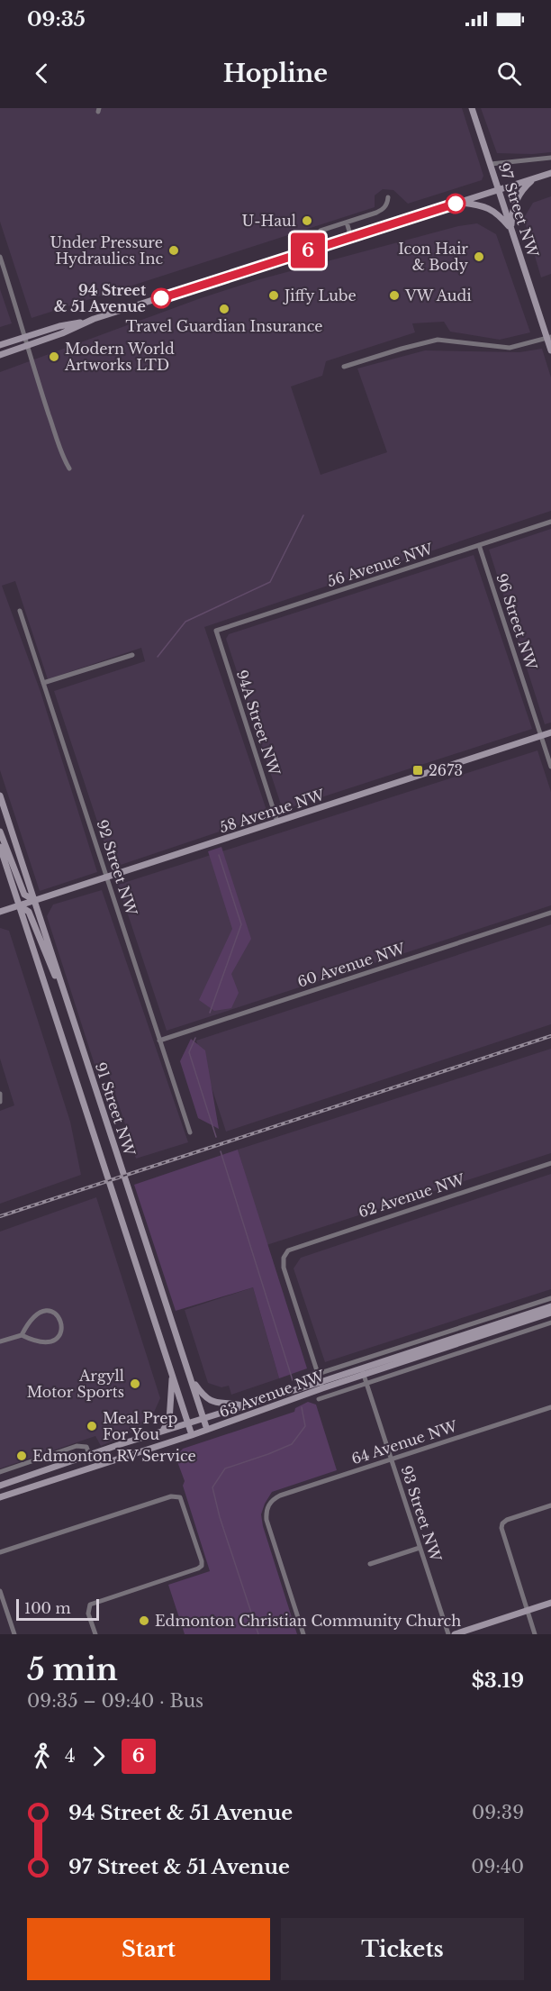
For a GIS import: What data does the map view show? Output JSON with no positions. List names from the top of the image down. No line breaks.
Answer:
{"streets":{"main road":["97 Street NW","58 Avenue NW","91 Street NW","63 Avenue NW"],"street":["56 Avenue NW","96 Street NW","94A Street NW","92 Street NW","60 Avenue NW","62 Avenue NW","64 Avenue NW","93 Street NW"]},"crossings":[["56 Avenue NW","96 Street NW"],["56 Avenue NW","94A Street NW"],["96 Street NW","58 Avenue NW"],["94A Street NW","58 Avenue NW"],["58 Avenue NW","92 Street NW"],["58 Avenue NW","91 Street NW"],["92 Street NW","60 Avenue NW"],["91 Street NW","63 Avenue NW"],["62 Avenue NW","63 Avenue NW"],["63 Avenue NW","93 Street NW"],["64 Avenue NW","93 Street NW"]],"places":{"other":["U-Haul","Under Pressure Hydraulics Inc","Icon Hair & Body","Jiffy Lube","VW Audi","94 Street & 51 Avenue","Travel Guardian Insurance","Modern World Artworks LTD","Argyll Motor Sports","Meal Prep For You","Edmonton RV Service","Edmonton Christian Community Church"],"transit":["2673"]},"lines":["bus line 6"],"scale_bar":"100 m","page":{"status":"09:35","header":"Hopline","on_map":"6","scale":"100 m","heading":["5 min","09:35 – 09:40 · Bus","$3.19"],"legs":["4","6"],"list":[{"name":"94 Street & 51 Avenue","value":"09:39"},{"name":"97 Street & 51 Avenue","value":"09:40"}],"buttons":["Start","Tickets"]}}
